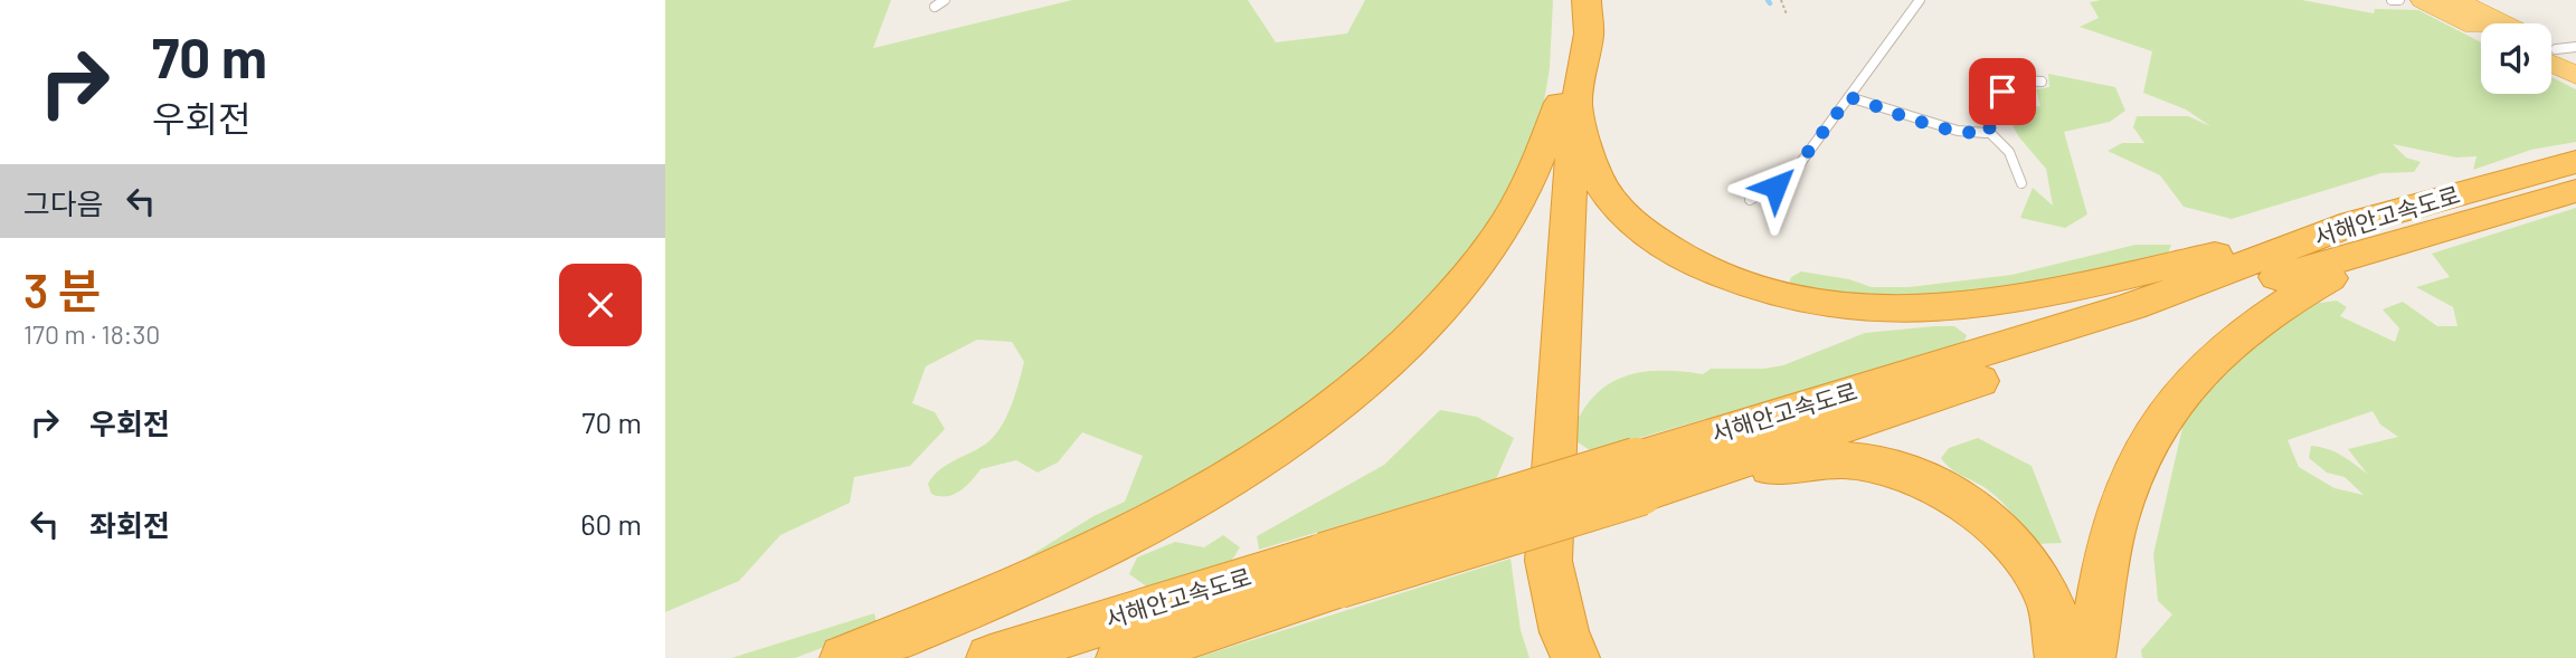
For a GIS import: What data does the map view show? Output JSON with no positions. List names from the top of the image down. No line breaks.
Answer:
{"streets":{"highway":["서해안고속도로"]},"page":{"turn":["70 m","우회전"],"then":"그다음","heading":["3 분","170 m · 18:30"],"list":[{"name":"우회전","value":"70 m"},{"name":"좌회전","value":"60 m"}]}}
